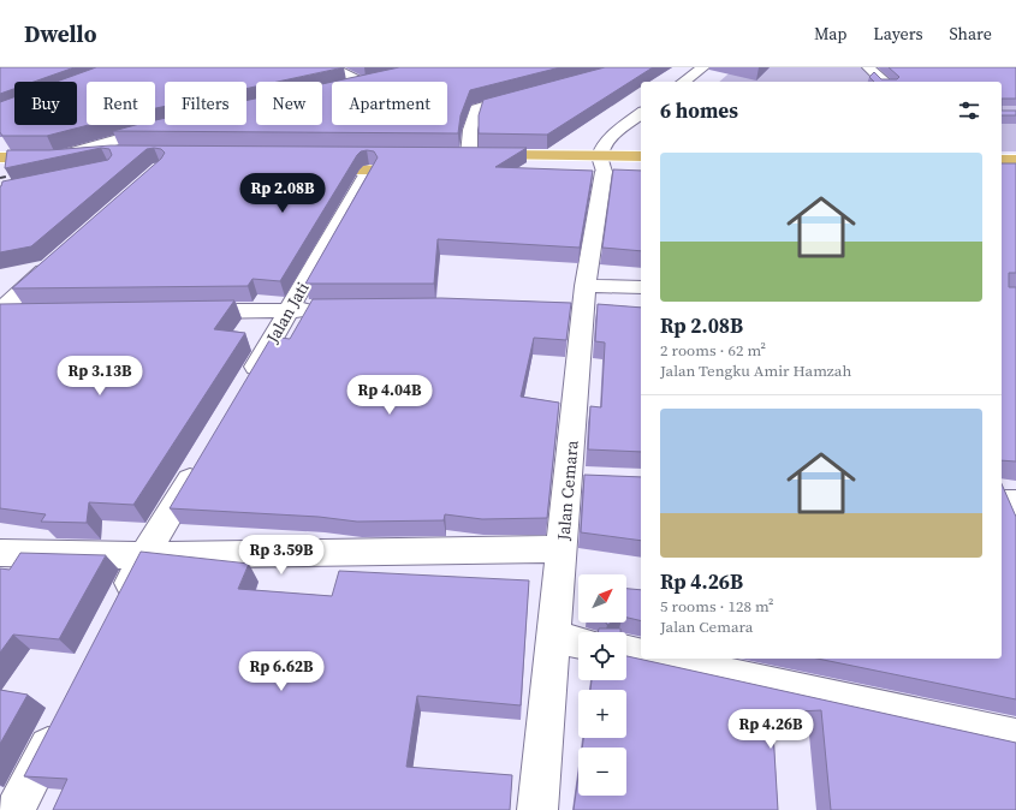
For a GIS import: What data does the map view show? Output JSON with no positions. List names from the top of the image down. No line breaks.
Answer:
{"streets":{"street":["Jalan Jati","Jalan Cemara"]},"north":"top right","page":{"header":"Dwello","nav":["Map","Layers","Share"],"chip":["Buy","Rent","Filters","New","Apartment"],"heading":"6 homes","list":[{"name":"Rp 2.08B","note":"2 rooms · 62 m² · Jalan Tengku Amir Hamzah"},{"name":"Rp 4.26B","note":"5 rooms · 128 m² · Jalan Cemara"}],"price":["Rp 2.08B","Rp 3.13B","Rp 4.04B","Rp 3.59B","Rp 6.62B","Rp 4.26B"],"map_buttons":["+","−"]}}
